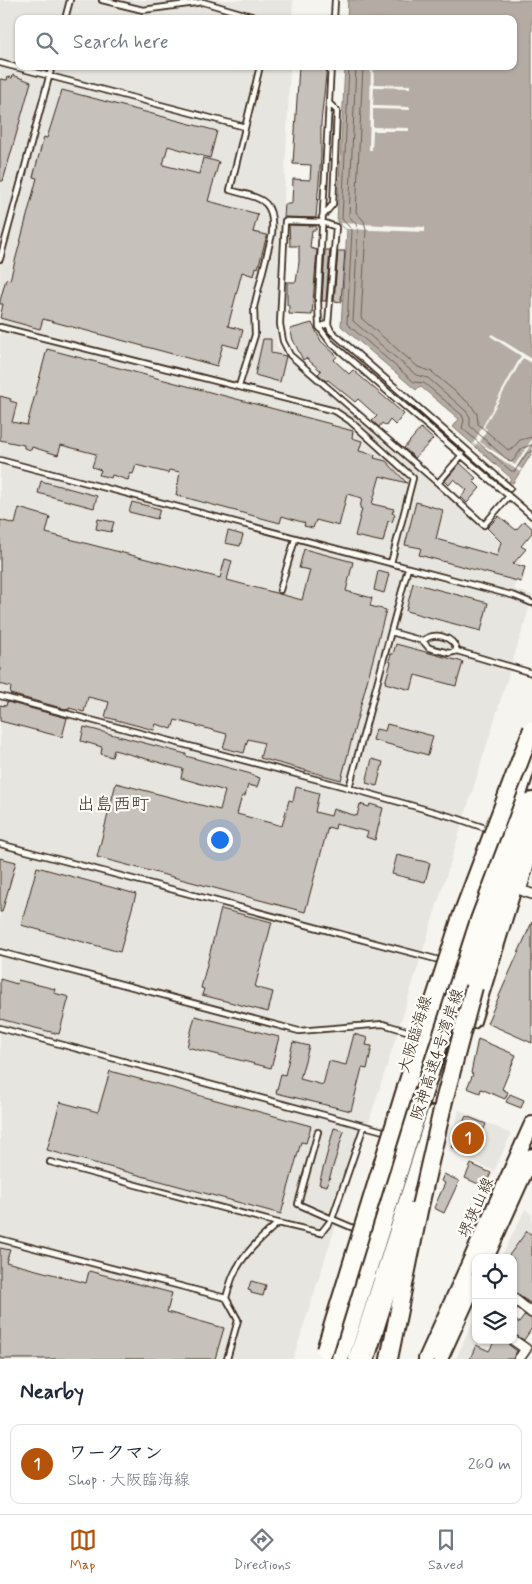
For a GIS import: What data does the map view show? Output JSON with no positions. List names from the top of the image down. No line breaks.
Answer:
{"streets":{"highway":["阪神高速4号湾岸線"],"main road":["大阪臨海線","堺狭山線"]},"districts":["出島西町"],"page":{"search":"Search here","pins":"1","heading":"Nearby","list":[{"mark":"1","name":"ワークマン","note":"Shop · 大阪臨海線","value":"260 m"}],"nav":["Map","Directions","Saved"]}}
